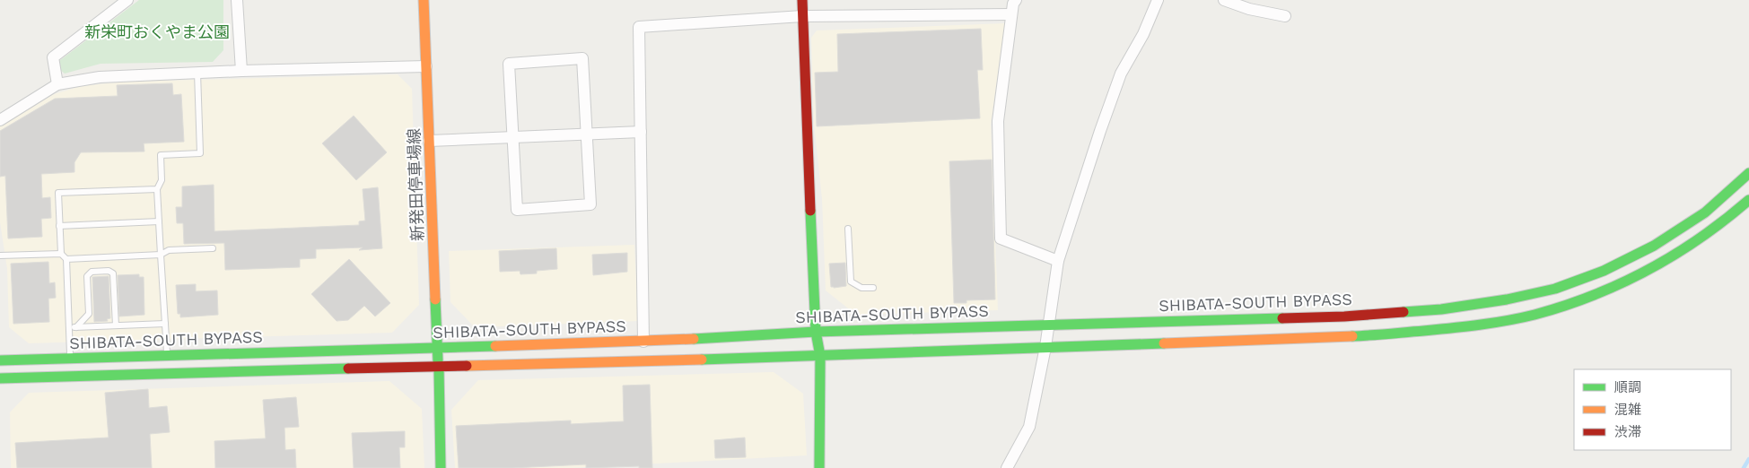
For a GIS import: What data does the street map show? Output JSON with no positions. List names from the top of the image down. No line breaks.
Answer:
{"streets":{"main road":["新発田停車場線","SHIBATA-SOUTH BYPASS"]},"crossings":[["新発田停車場線","SHIBATA-SOUTH BYPASS"]],"parks":["新栄町おくやま公園"],"legend":["順調","混雑","渋滞"]}
